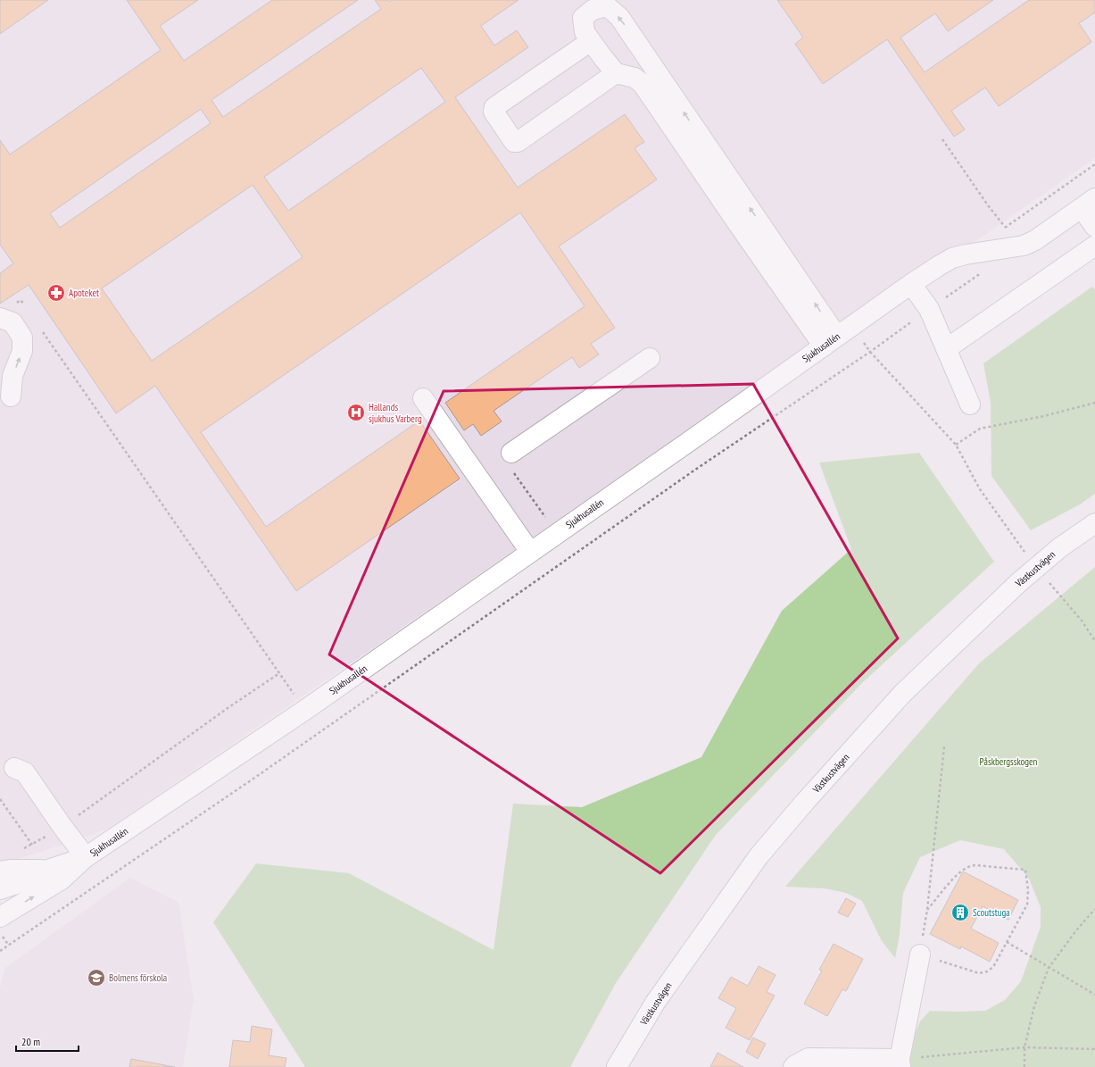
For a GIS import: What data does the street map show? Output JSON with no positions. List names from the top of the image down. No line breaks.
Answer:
{"streets":{"street":["Sjukhusallén","Västkustvägen"]},"parks":["Påskbergsskogen"],"places":{"pharmacy":["Apoteket"],"hospital":["Hallands sjukhus Varberg"],"building":["Scoutstuga"],"school or university":["Bolmens förskola"]},"scale_bar":"20 m"}
